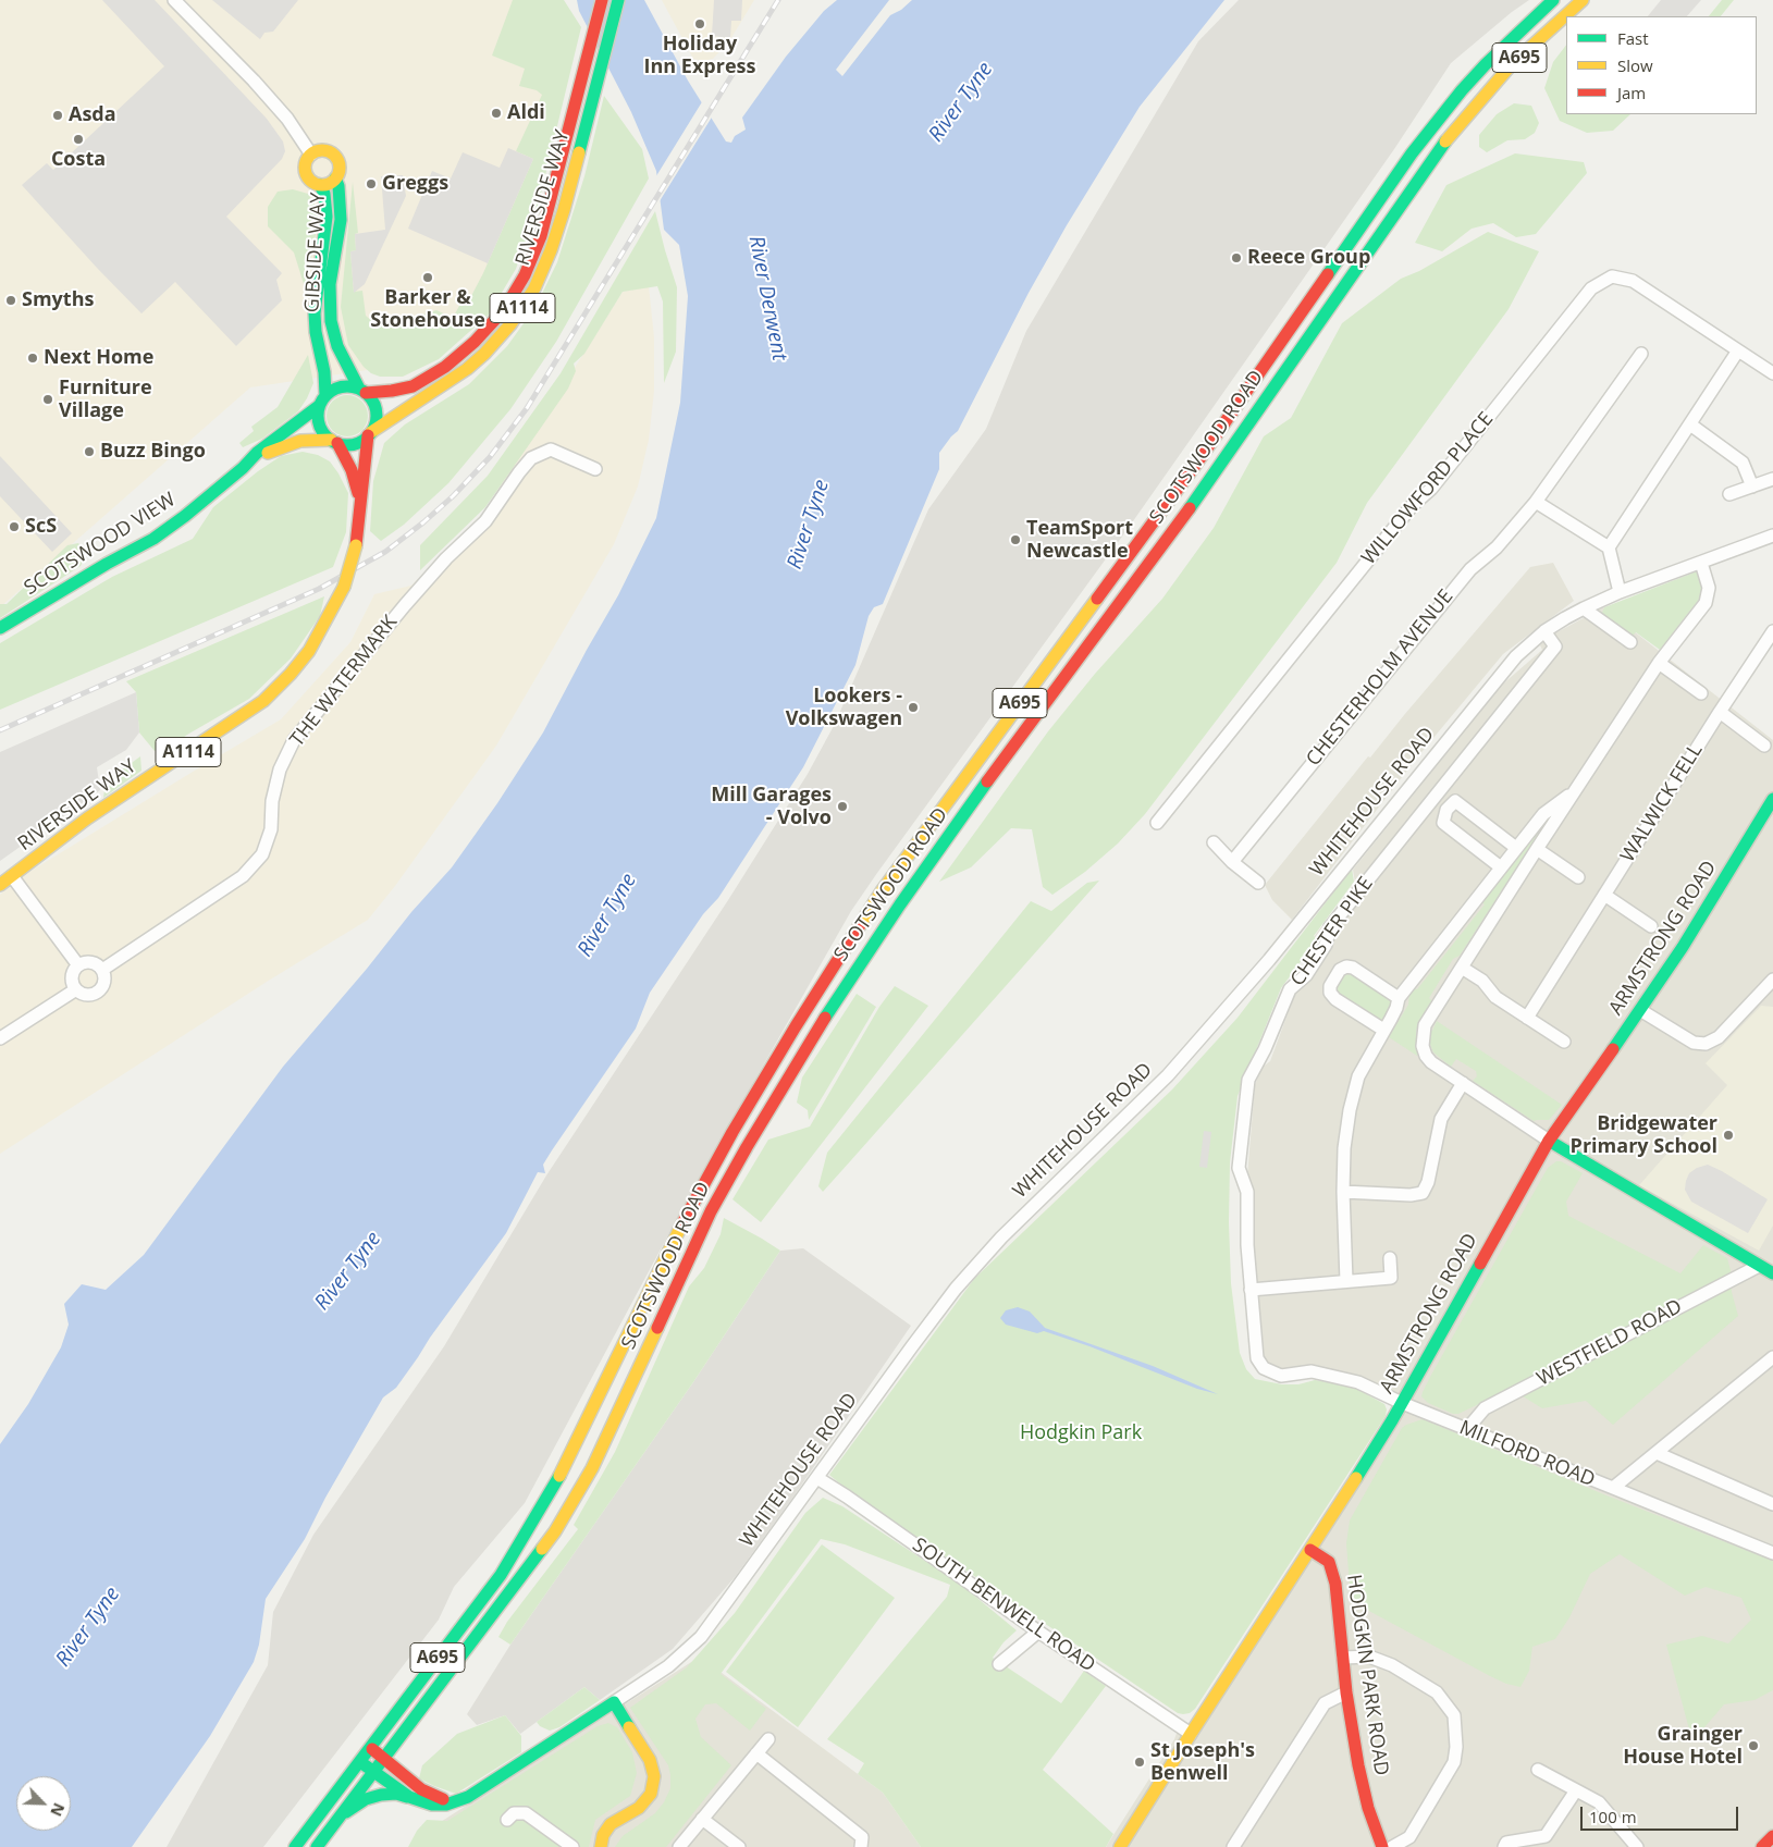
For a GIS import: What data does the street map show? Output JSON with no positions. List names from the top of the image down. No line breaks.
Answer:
{"streets":{"main road":["A695","RIVERSIDE WAY","GIBSIDE WAY","A1114","SCOTSWOOD ROAD","SCOTSWOOD VIEW","WHITEHOUSE ROAD","ARMSTRONG ROAD","HODGKIN PARK ROAD"],"street":["WILLOWFORD PLACE","CHESTERHOLM AVENUE","THE WATERMARK","WALWICK FELL","CHESTER PIKE","WESTFIELD ROAD","MILFORD ROAD","SOUTH BENWELL ROAD"]},"crossings":[["RIVERSIDE WAY","GIBSIDE WAY"],["RIVERSIDE WAY","SCOTSWOOD VIEW"],["GIBSIDE WAY","SCOTSWOOD VIEW"],["SCOTSWOOD ROAD","WHITEHOUSE ROAD"],["WHITEHOUSE ROAD","CHESTER PIKE"],["WHITEHOUSE ROAD","SOUTH BENWELL ROAD"],["CHESTER PIKE","ARMSTRONG ROAD"],["CHESTER PIKE","MILFORD ROAD"],["ARMSTRONG ROAD","MILFORD ROAD"],["ARMSTRONG ROAD","SOUTH BENWELL ROAD"],["ARMSTRONG ROAD","HODGKIN PARK ROAD"],["WESTFIELD ROAD","MILFORD ROAD"]],"water":["River Tyne","River Derwent"],"parks":["Hodgkin Park"],"places":["Holiday Inn Express","Aldi","Asda","Costa","Greggs","Reece Group","Barker & Stonehouse","Smyths","Next Home","Furniture Village","Buzz Bingo","ScS","TeamSport Newcastle","Lookers - Volkswagen","Mill Garages - Volvo","Bridgewater Primary School","Grainger House Hotel","St Joseph's Benwell"],"legend":["Fast","Slow","Jam"],"scale_bar":"100 m","north":"bottom right"}
